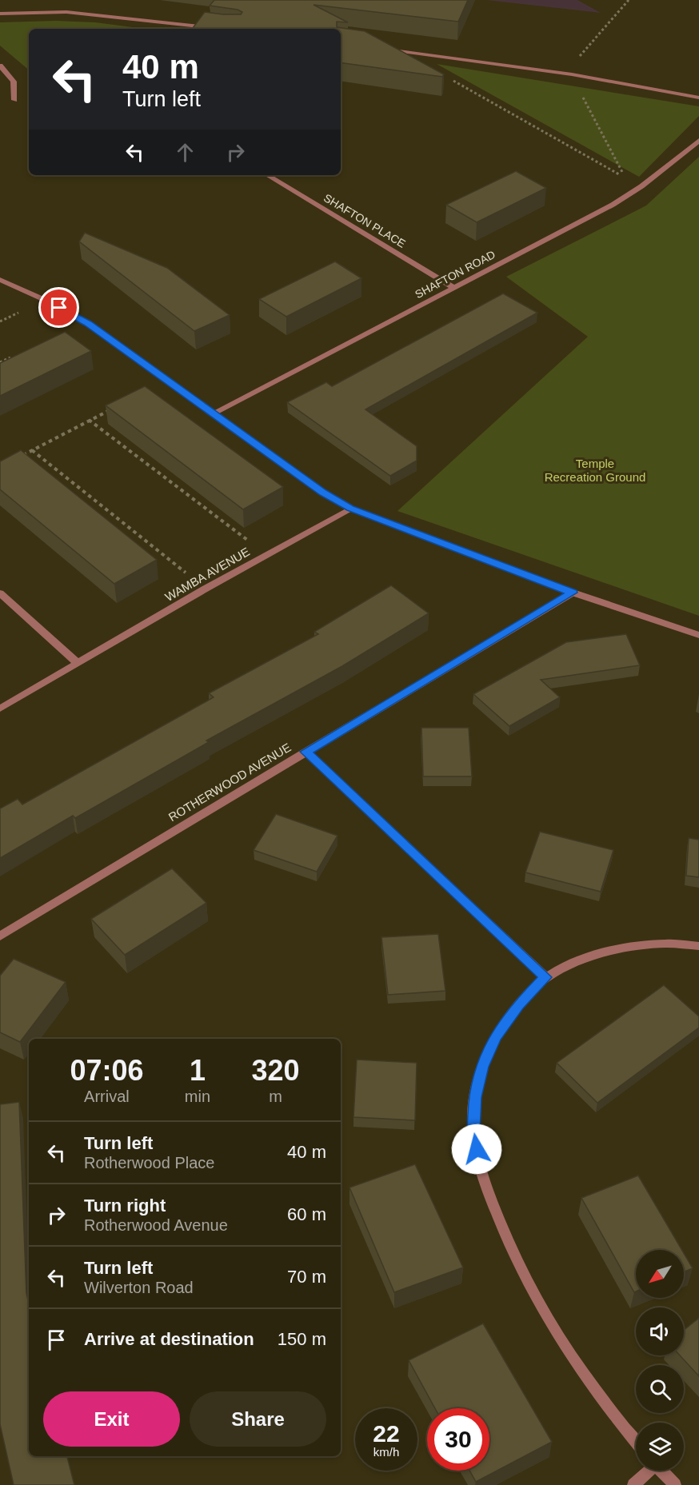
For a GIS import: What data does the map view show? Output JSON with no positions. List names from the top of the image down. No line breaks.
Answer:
{"streets":{"street":["SHAFTON PLACE","SHAFTON ROAD","WAMBA AVENUE","ROTHERWOOD AVENUE"]},"crossings":[["SHAFTON PLACE","SHAFTON ROAD"]],"parks":["Temple Recreation Ground"],"north":"bottom left","page":{"turn":["40 m","Turn left"],"eta":["07:06","Arrival","1","min","320","m"],"list":[{"name":"Turn left","note":"Rotherwood Place","value":"40 m"},{"name":"Turn right","note":"Rotherwood Avenue","value":"60 m"},{"name":"Turn left","note":"Wilverton Road","value":"70 m"},{"name":"Arrive at destination","value":"150 m"}],"buttons":["Exit","Share"],"speed":"22 km/h","limit":"30"}}
